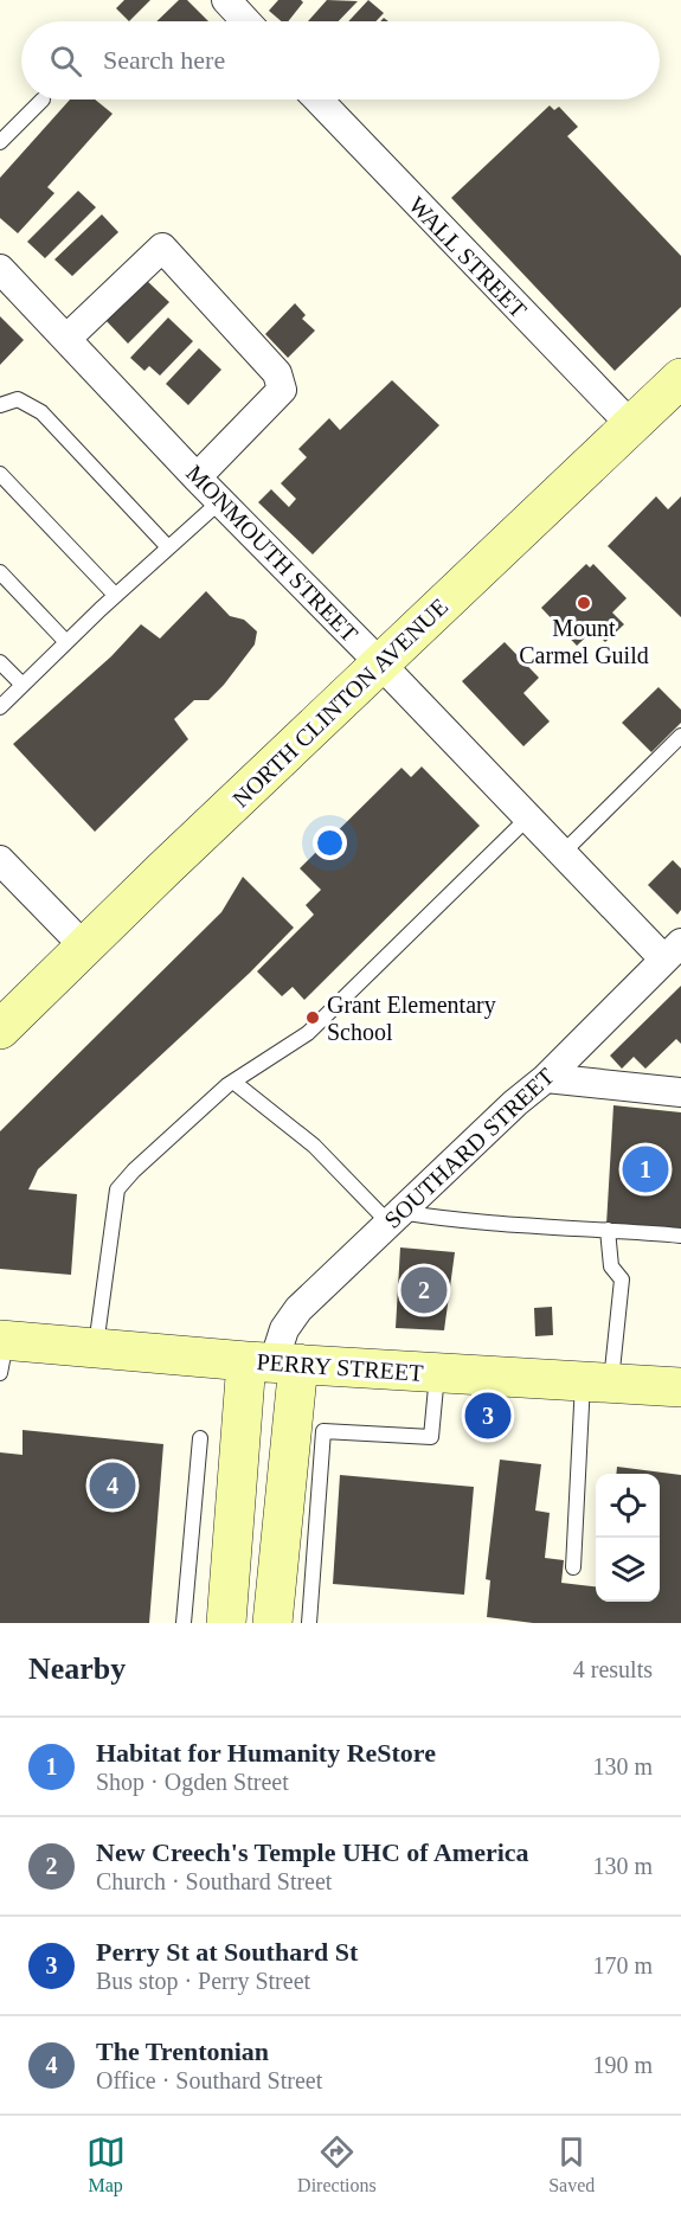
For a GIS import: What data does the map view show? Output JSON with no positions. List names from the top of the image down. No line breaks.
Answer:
{"streets":{"street":["WALL STREET","MONMOUTH STREET","NORTH CLINTON AVENUE","SOUTHARD STREET","PERRY STREET"]},"crossings":[["WALL STREET","NORTH CLINTON AVENUE"],["MONMOUTH STREET","NORTH CLINTON AVENUE"],["MONMOUTH STREET","SOUTHARD STREET"],["SOUTHARD STREET","PERRY STREET"]],"places":["Mount Carmel Guild","Grant Elementary School"],"page":{"search":"Search here","pins":["1","2","3","4"],"heading":["Nearby","4 results"],"list":[{"mark":"1","name":"Habitat for Humanity ReStore","note":"Shop · Ogden Street","value":"130 m"},{"mark":"2","name":"New Creech's Temple UHC of America","note":"Church · Southard Street","value":"130 m"},{"mark":"3","name":"Perry St at Southard St","note":"Bus stop · Perry Street","value":"170 m"},{"mark":"4","name":"The Trentonian","note":"Office · Southard Street","value":"190 m"}],"nav":["Map","Directions","Saved"]}}
